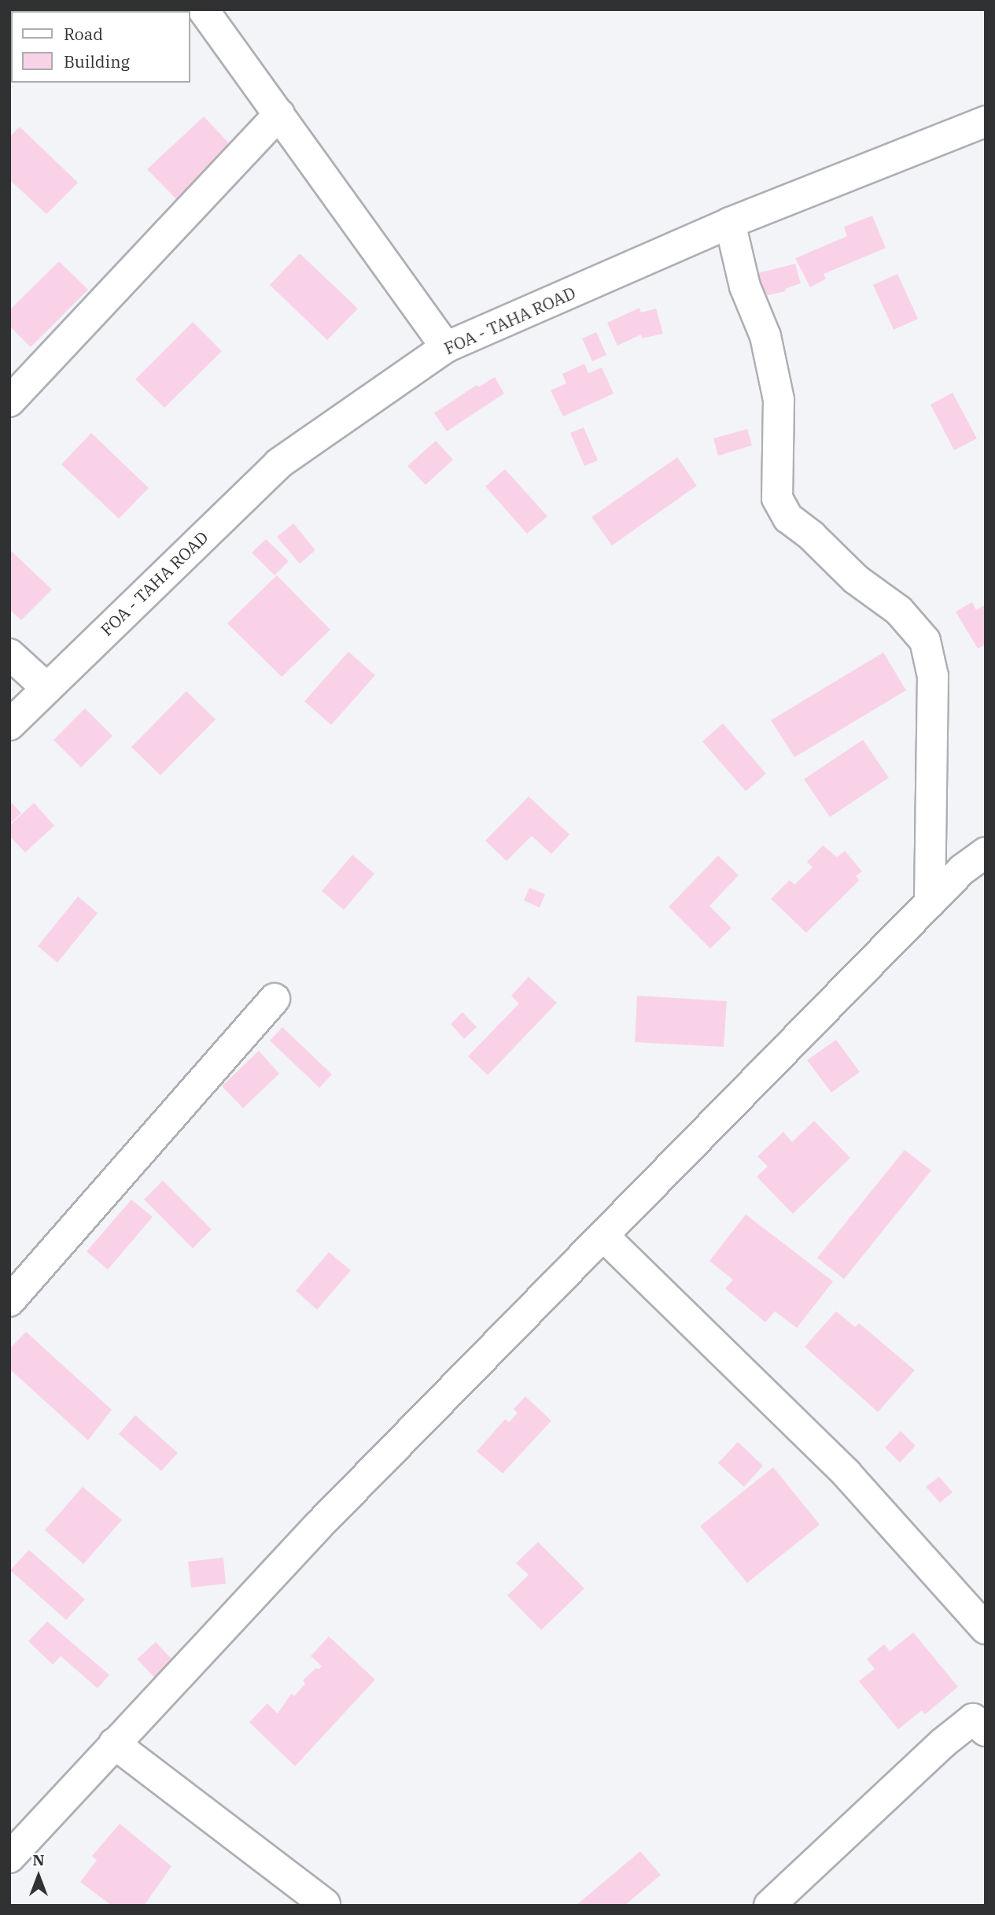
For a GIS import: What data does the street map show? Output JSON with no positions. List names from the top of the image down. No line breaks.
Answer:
{"streets":{"street":["FOA - TAHA ROAD"]},"legend":["Road","Building"],"north":"top"}
